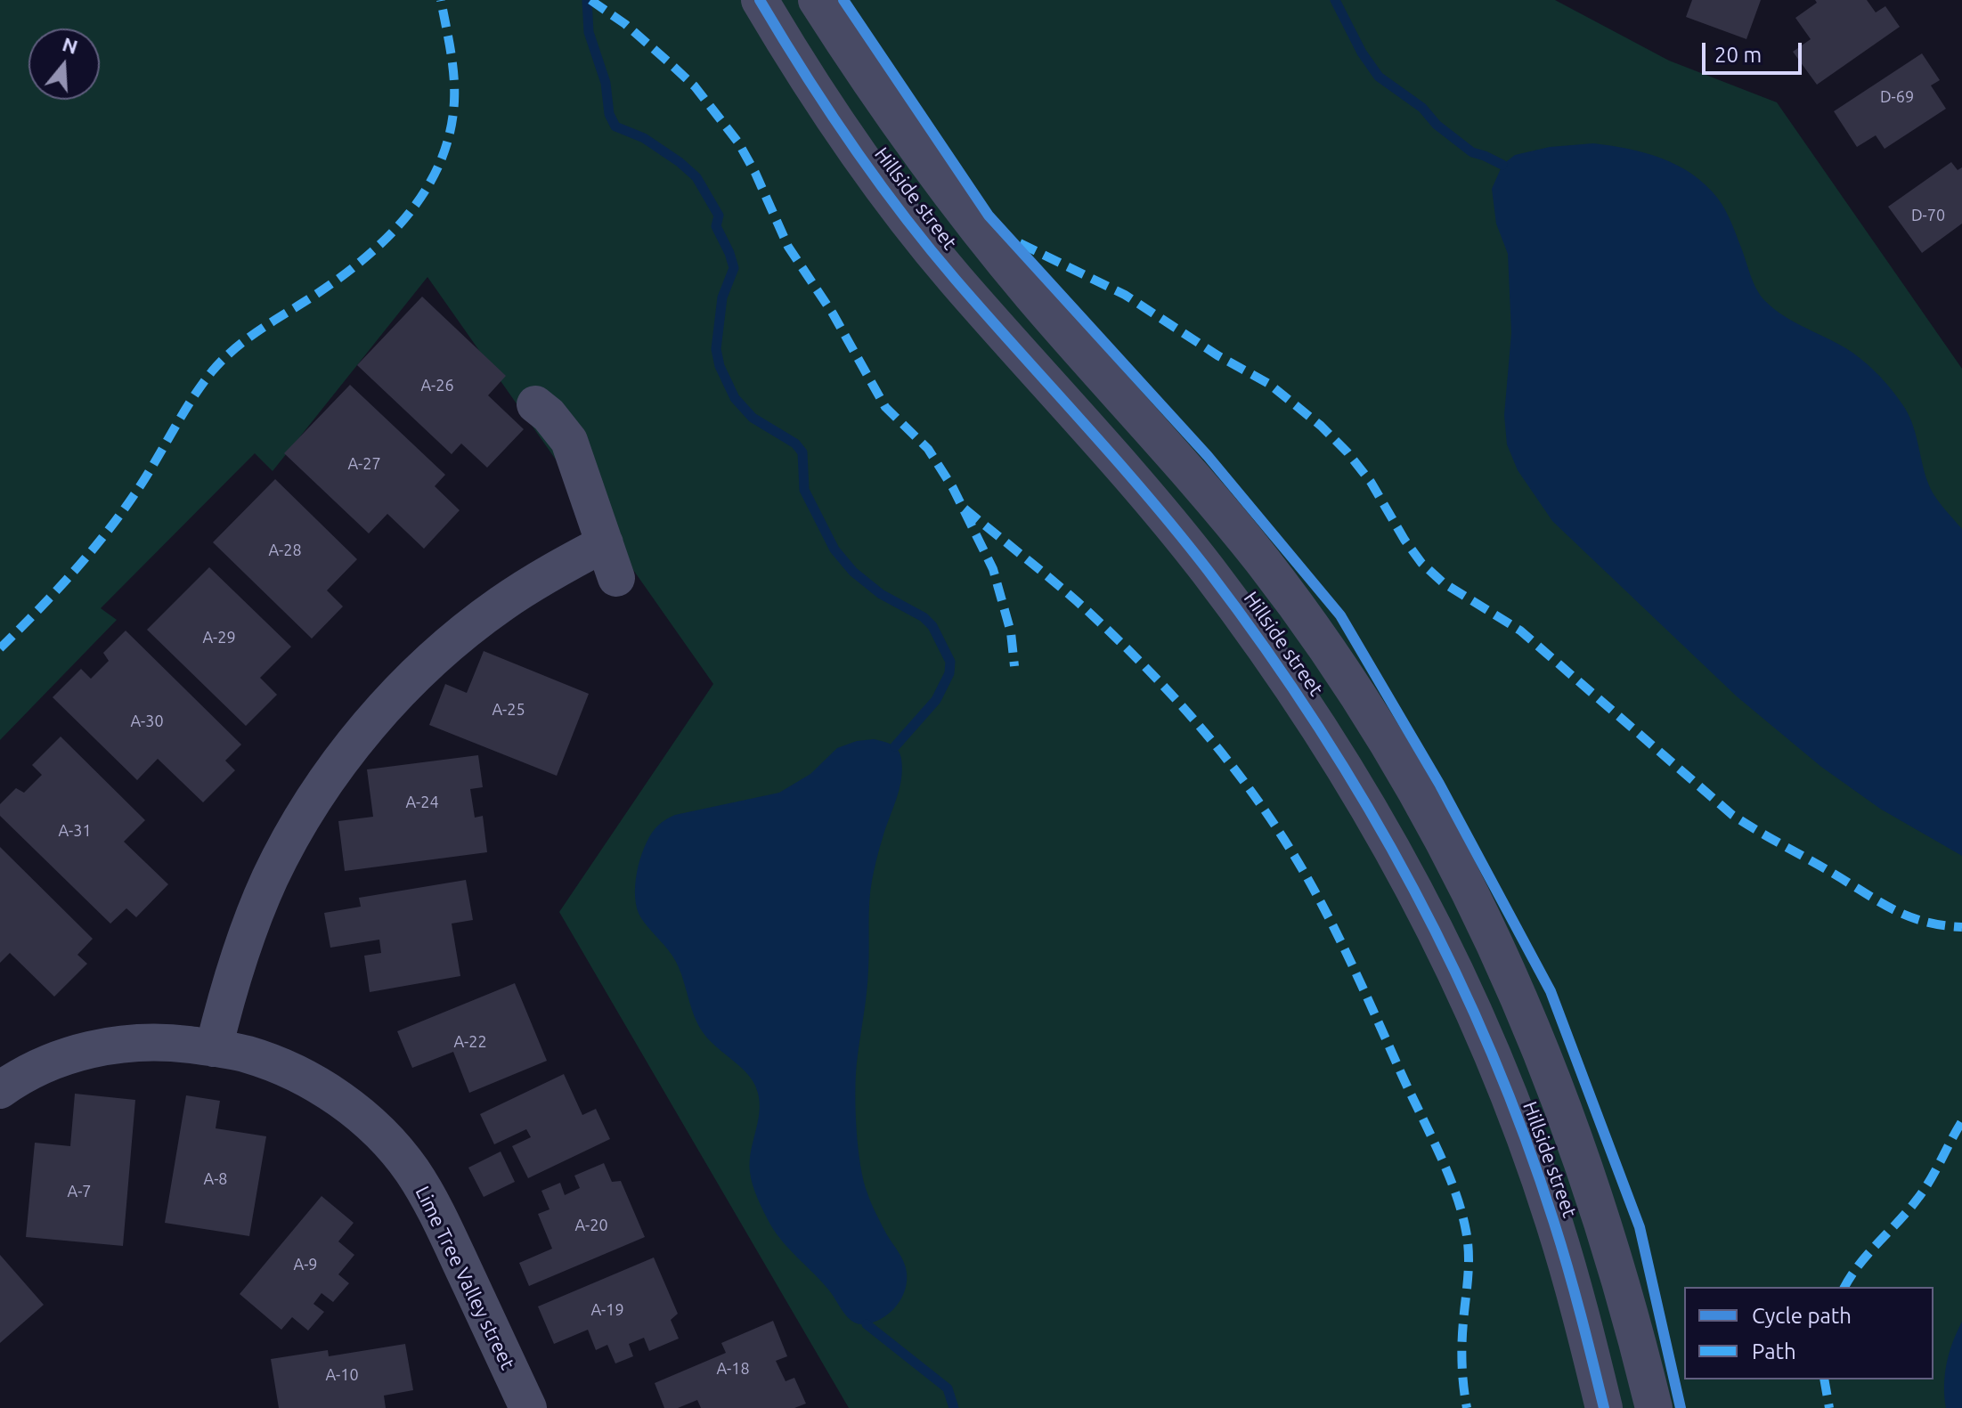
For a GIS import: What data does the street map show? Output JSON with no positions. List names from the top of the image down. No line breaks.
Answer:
{"streets":{"street":["Hillside street","Lime Tree Valley street"]},"house_numbers":["D-69","D-70","A-26","A-27","A-28","A-29","A-25","A-30","A-24","A-31","A-22","A-8","A-7","A-20","A-9","A-19","A-18","A-10"],"legend":["Cycle path","Path"],"scale_bar":"20 m","north":"top"}
